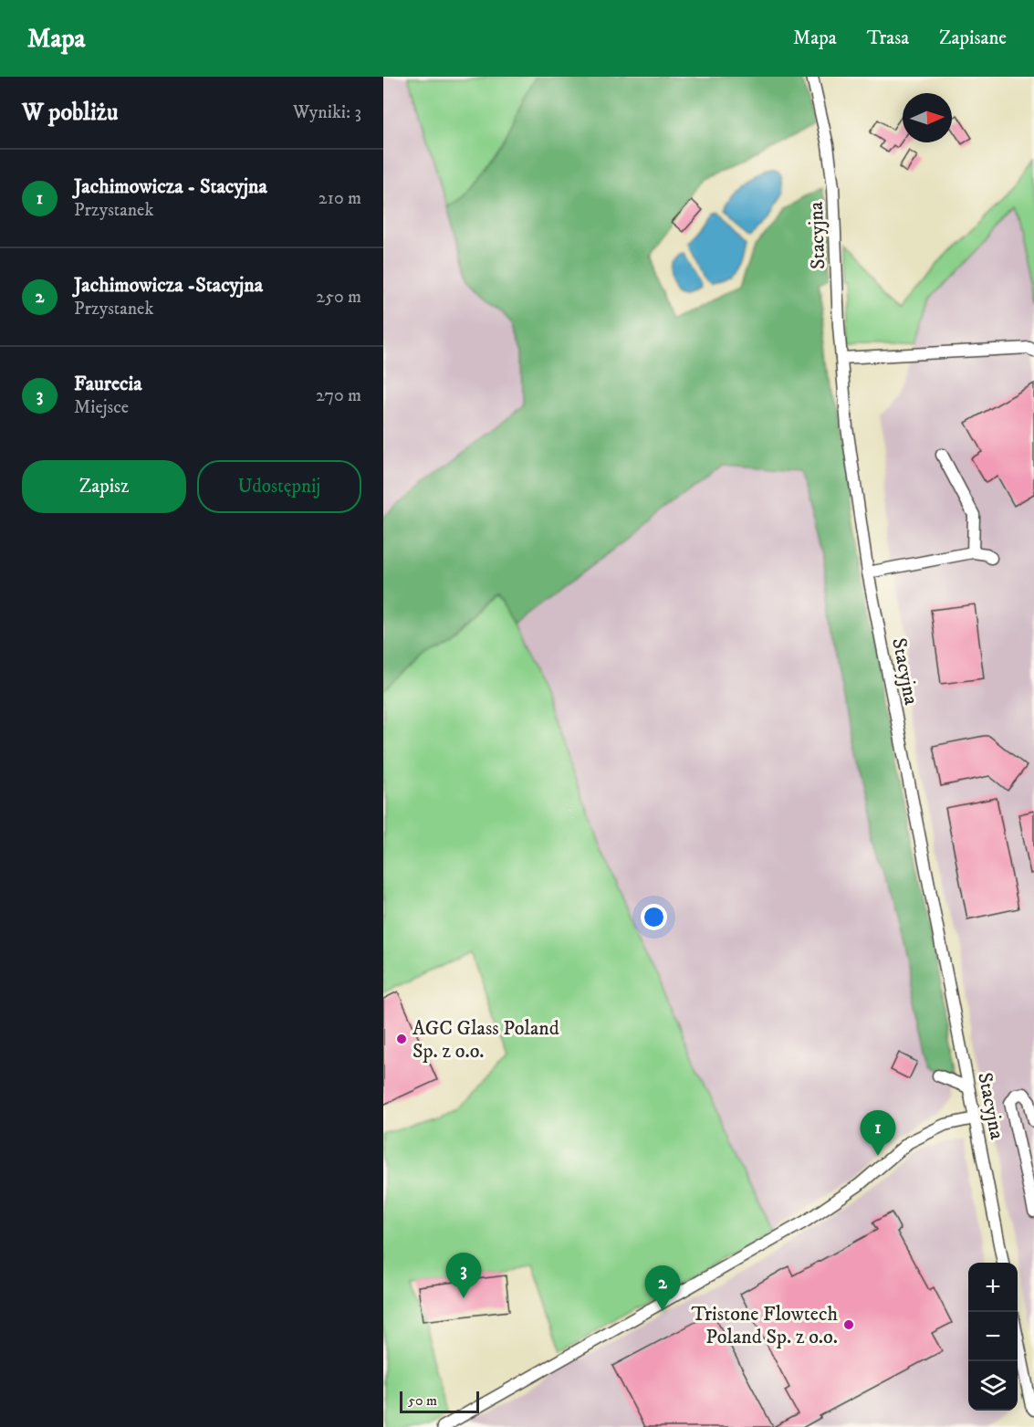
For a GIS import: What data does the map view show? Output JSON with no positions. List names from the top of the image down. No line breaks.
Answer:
{"streets":{"street":["Stacyjna"]},"places":["AGC Glass Poland Sp. z o.o.","Tristone Flowtech Poland Sp. z o.o."],"scale_bar":"50 m","north":"right","page":{"header":"Mapa","nav":["Mapa","Trasa","Zapisane"],"heading":["W pobliżu","Wyniki: 3"],"list":[{"mark":"1","name":"Jachimowicza - Stacyjna","note":"Przystanek","value":"210 m"},{"mark":"2","name":"Jachimowicza -Stacyjna","note":"Przystanek","value":"250 m"},{"mark":"3","name":"Faurecia","note":"Miejsce","value":"270 m"}],"buttons":["Zapisz","Udostępnij"],"pins":["1","3","2"],"map_buttons":["+","−"],"scale":"50 m"}}
